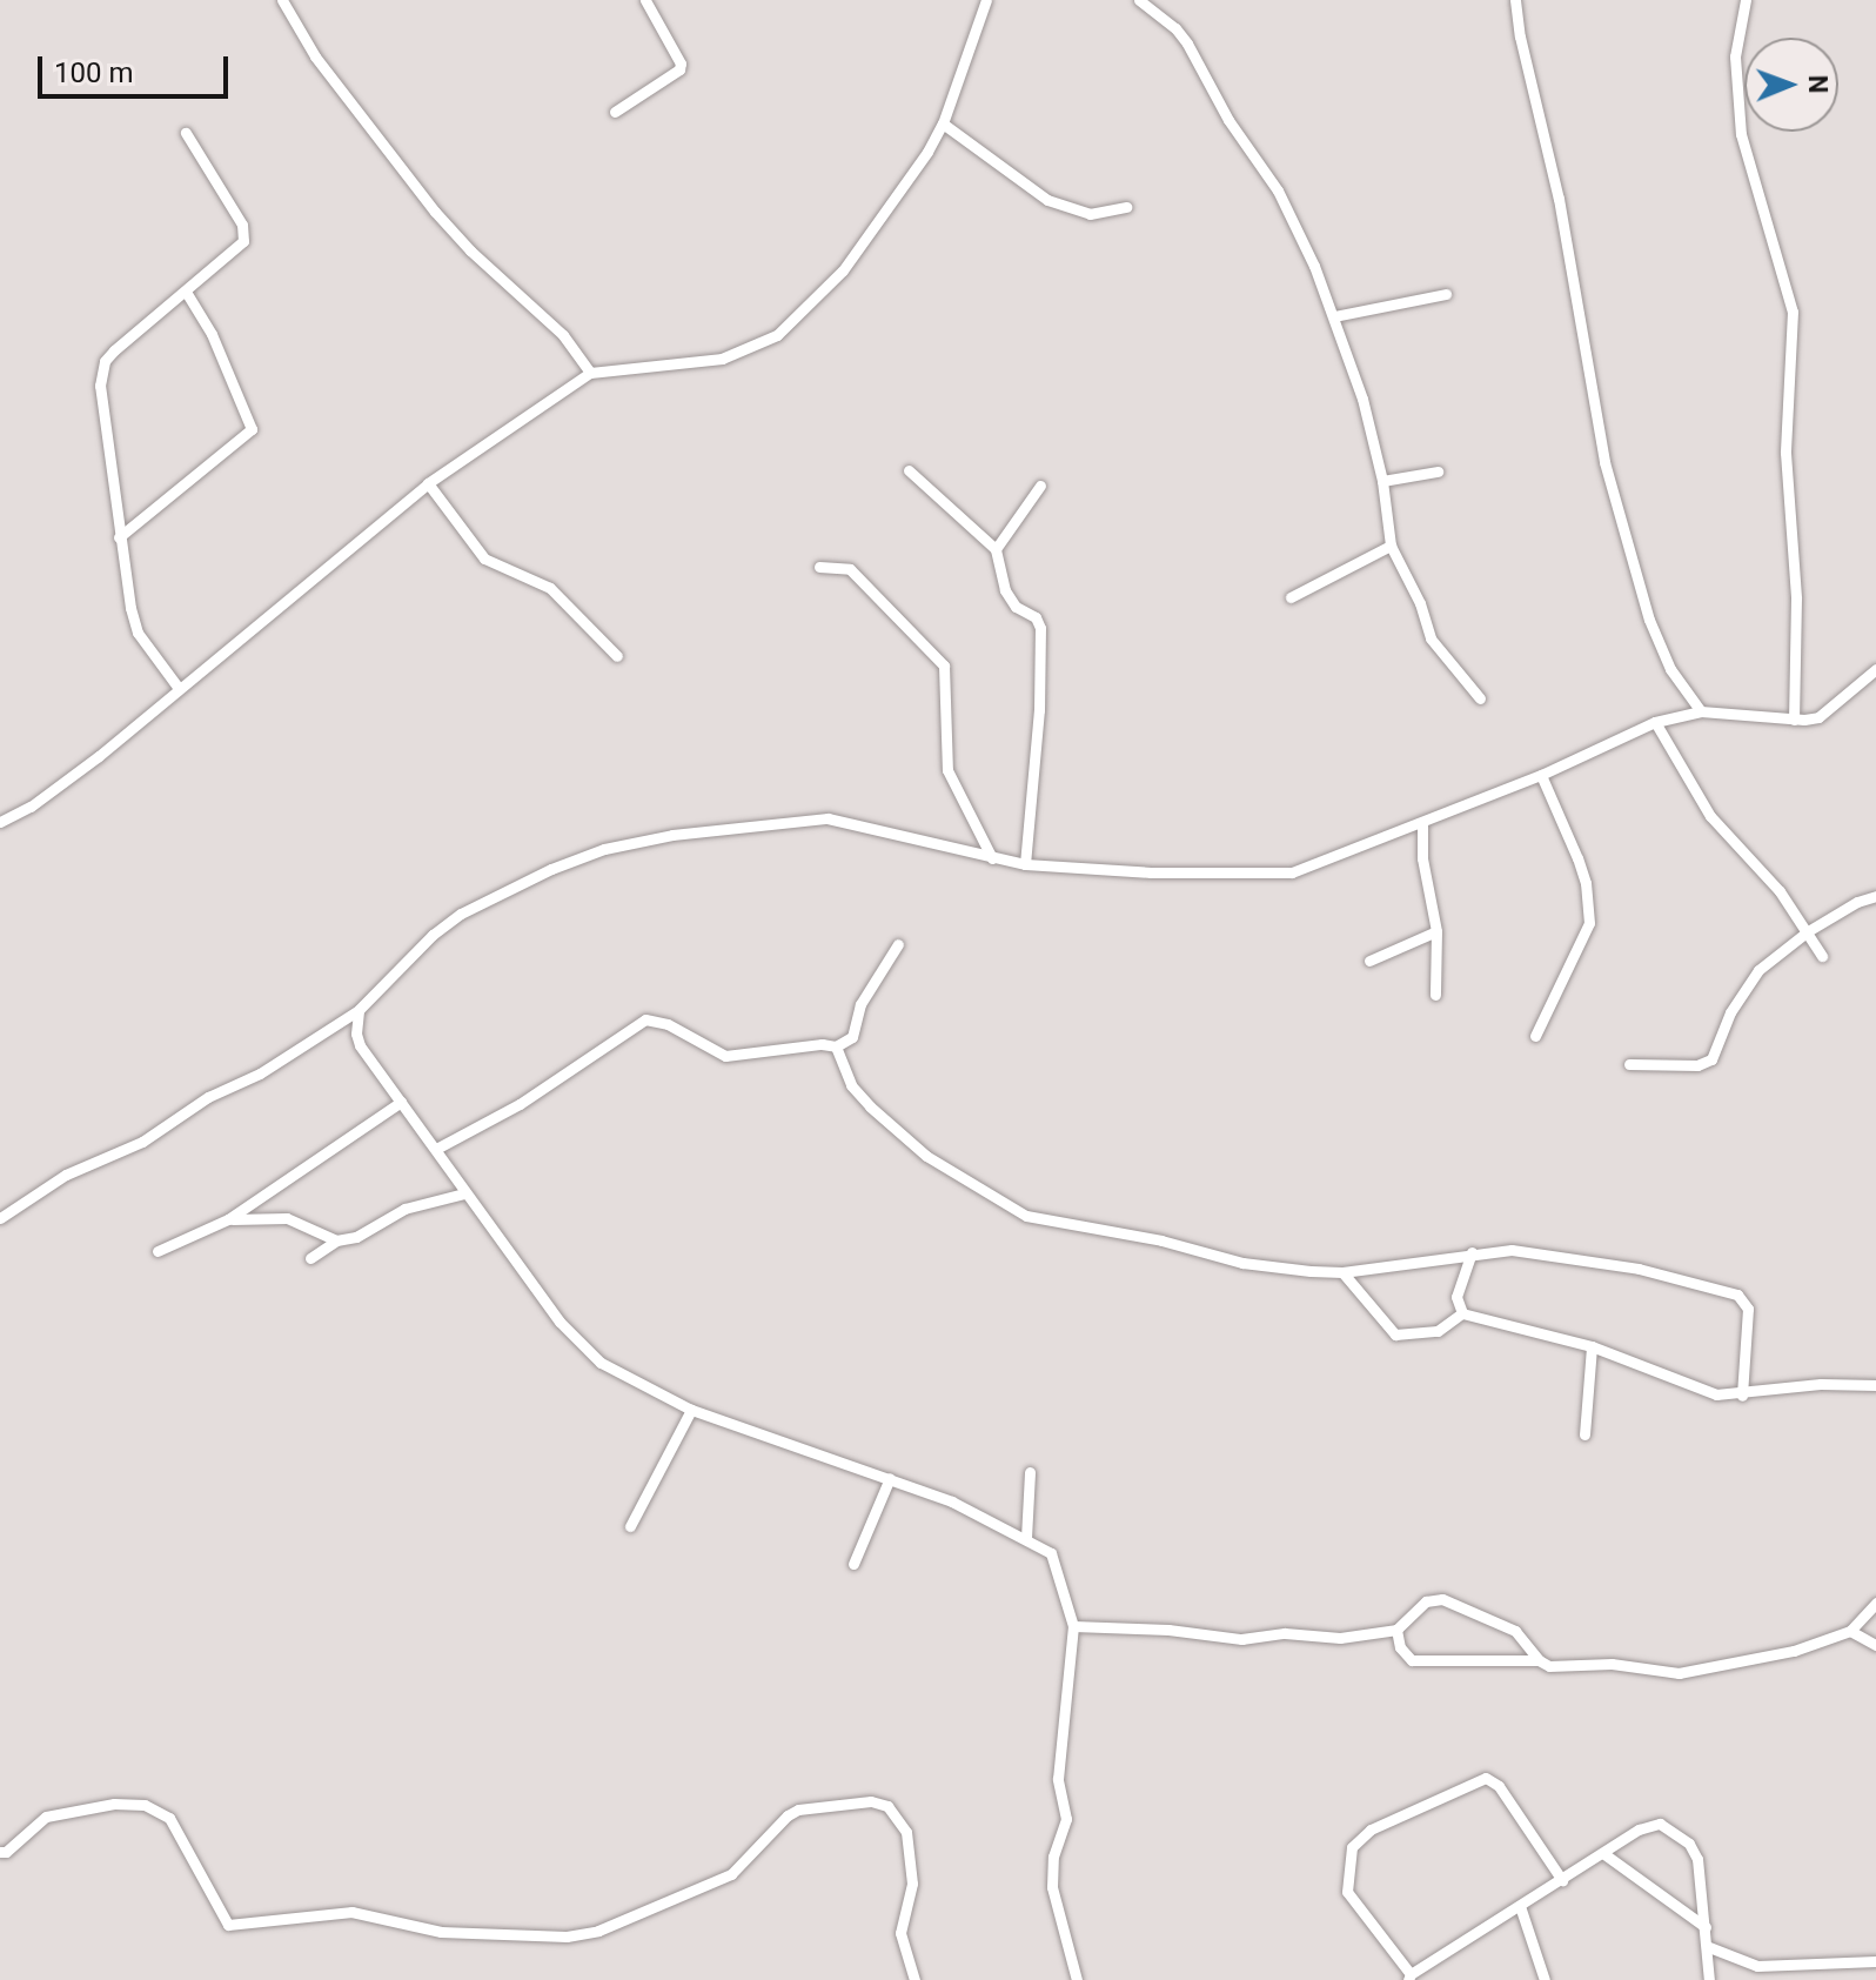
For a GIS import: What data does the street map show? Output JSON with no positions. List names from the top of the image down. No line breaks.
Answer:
{"scale_bar":"100 m","north":"right"}
